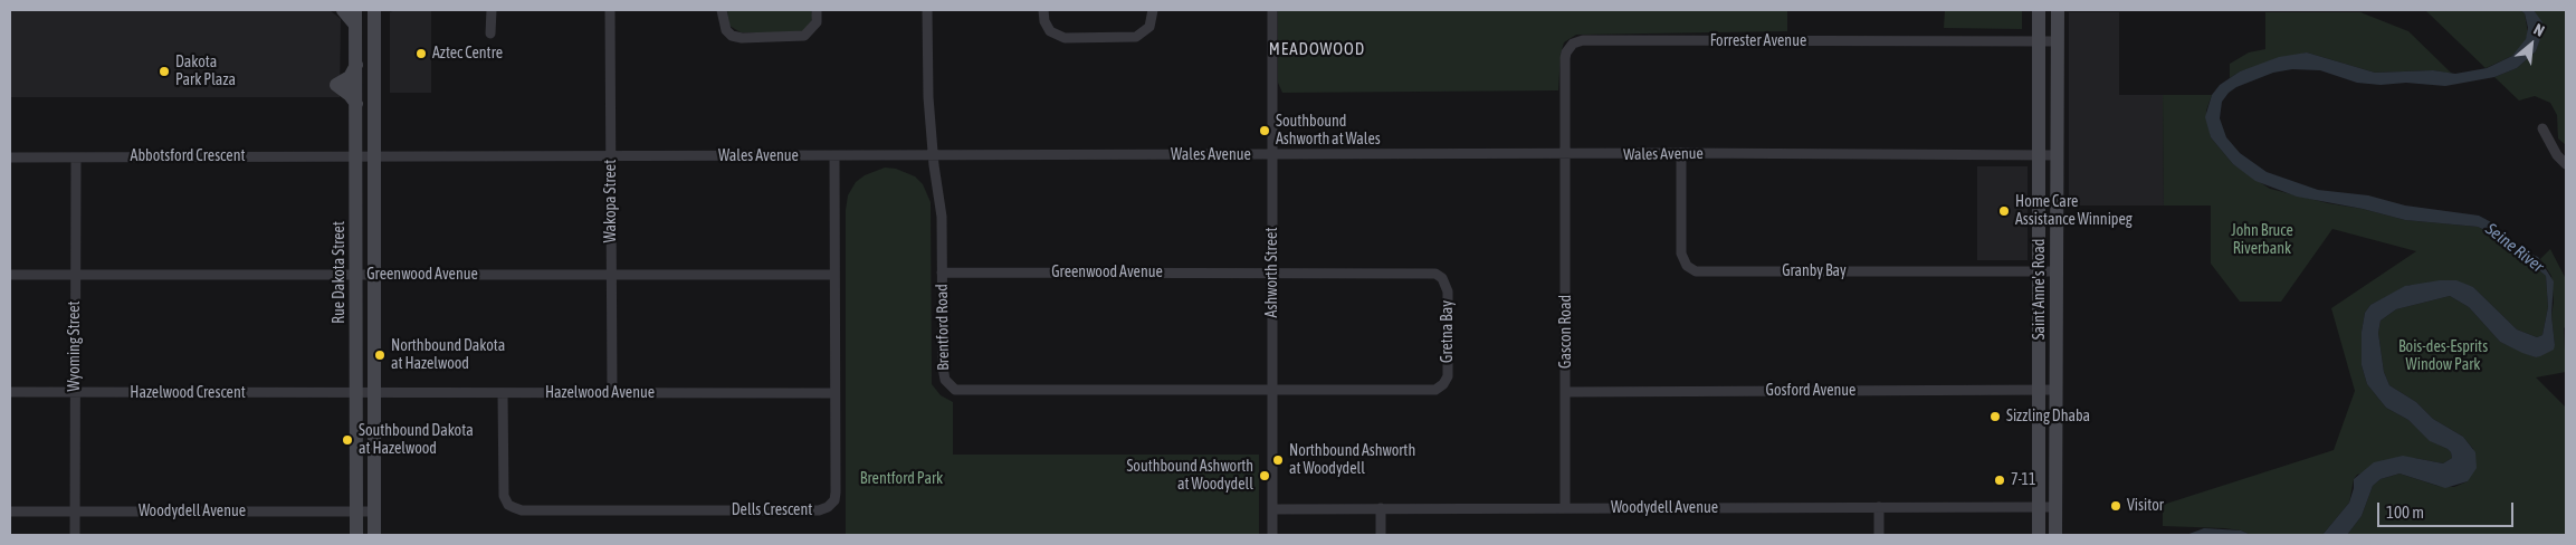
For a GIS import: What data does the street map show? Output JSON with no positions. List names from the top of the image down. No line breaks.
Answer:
{"streets":{"main road":["Rue Dakota Street","Saint Anne's Road"],"street":["Forrester Avenue","Wales Avenue","Abbotsford Crescent","Wakopa Street","Granby Bay","Greenwood Avenue","Ashworth Street","Brentford Road","Gretna Bay","Gascon Road","Wyoming Street","Gosford Avenue","Hazelwood Crescent","Hazelwood Avenue","Woodydell Avenue","Dells Crescent"]},"crossings":[["Forrester Avenue","Wales Avenue"],["Forrester Avenue","Saint Anne's Road"],["Forrester Avenue","Gascon Road"],["Wales Avenue","Abbotsford Crescent"],["Wales Avenue","Wakopa Street"],["Wales Avenue","Granby Bay"],["Wales Avenue","Rue Dakota Street"],["Wales Avenue","Ashworth Street"],["Wales Avenue","Saint Anne's Road"],["Wales Avenue","Brentford Road"],["Wales Avenue","Gascon Road"],["Wales Avenue","Dells Crescent"],["Abbotsford Crescent","Rue Dakota Street"],["Abbotsford Crescent","Wyoming Street"],["Wakopa Street","Greenwood Avenue"],["Wakopa Street","Hazelwood Avenue"],["Granby Bay","Saint Anne's Road"],["Rue Dakota Street","Greenwood Avenue"],["Rue Dakota Street","Hazelwood Crescent"],["Rue Dakota Street","Hazelwood Avenue"],["Rue Dakota Street","Woodydell Avenue"],["Greenwood Avenue","Ashworth Street"],["Greenwood Avenue","Brentford Road"],["Greenwood Avenue","Gretna Bay"],["Greenwood Avenue","Wyoming Street"],["Greenwood Avenue","Dells Crescent"],["Ashworth Street","Brentford Road"],["Ashworth Street","Gretna Bay"],["Ashworth Street","Woodydell Avenue"],["Saint Anne's Road","Gosford Avenue"],["Saint Anne's Road","Woodydell Avenue"],["Brentford Road","Gretna Bay"],["Gascon Road","Gosford Avenue"],["Gascon Road","Woodydell Avenue"],["Wyoming Street","Hazelwood Crescent"],["Wyoming Street","Woodydell Avenue"],["Hazelwood Crescent","Hazelwood Avenue"],["Hazelwood Avenue","Dells Crescent"]],"districts":["MEADOWOOD"],"water":["Seine River"],"parks":["John Bruce Riverbank","Bois-des-Esprits Window Park","Brentford Park"],"places":["Aztec Centre","Dakota Park Plaza","Southbound Ashworth at Wales","Home Care Assistance Winnipeg","Northbound Dakota at Hazelwood","Sizzling Dhaba","Southbound Dakota at Hazelwood","Northbound Ashworth at Woodydell","Southbound Ashworth at Woodydell","7-11","Visitor"],"scale_bar":"100 m","north":"top right"}
